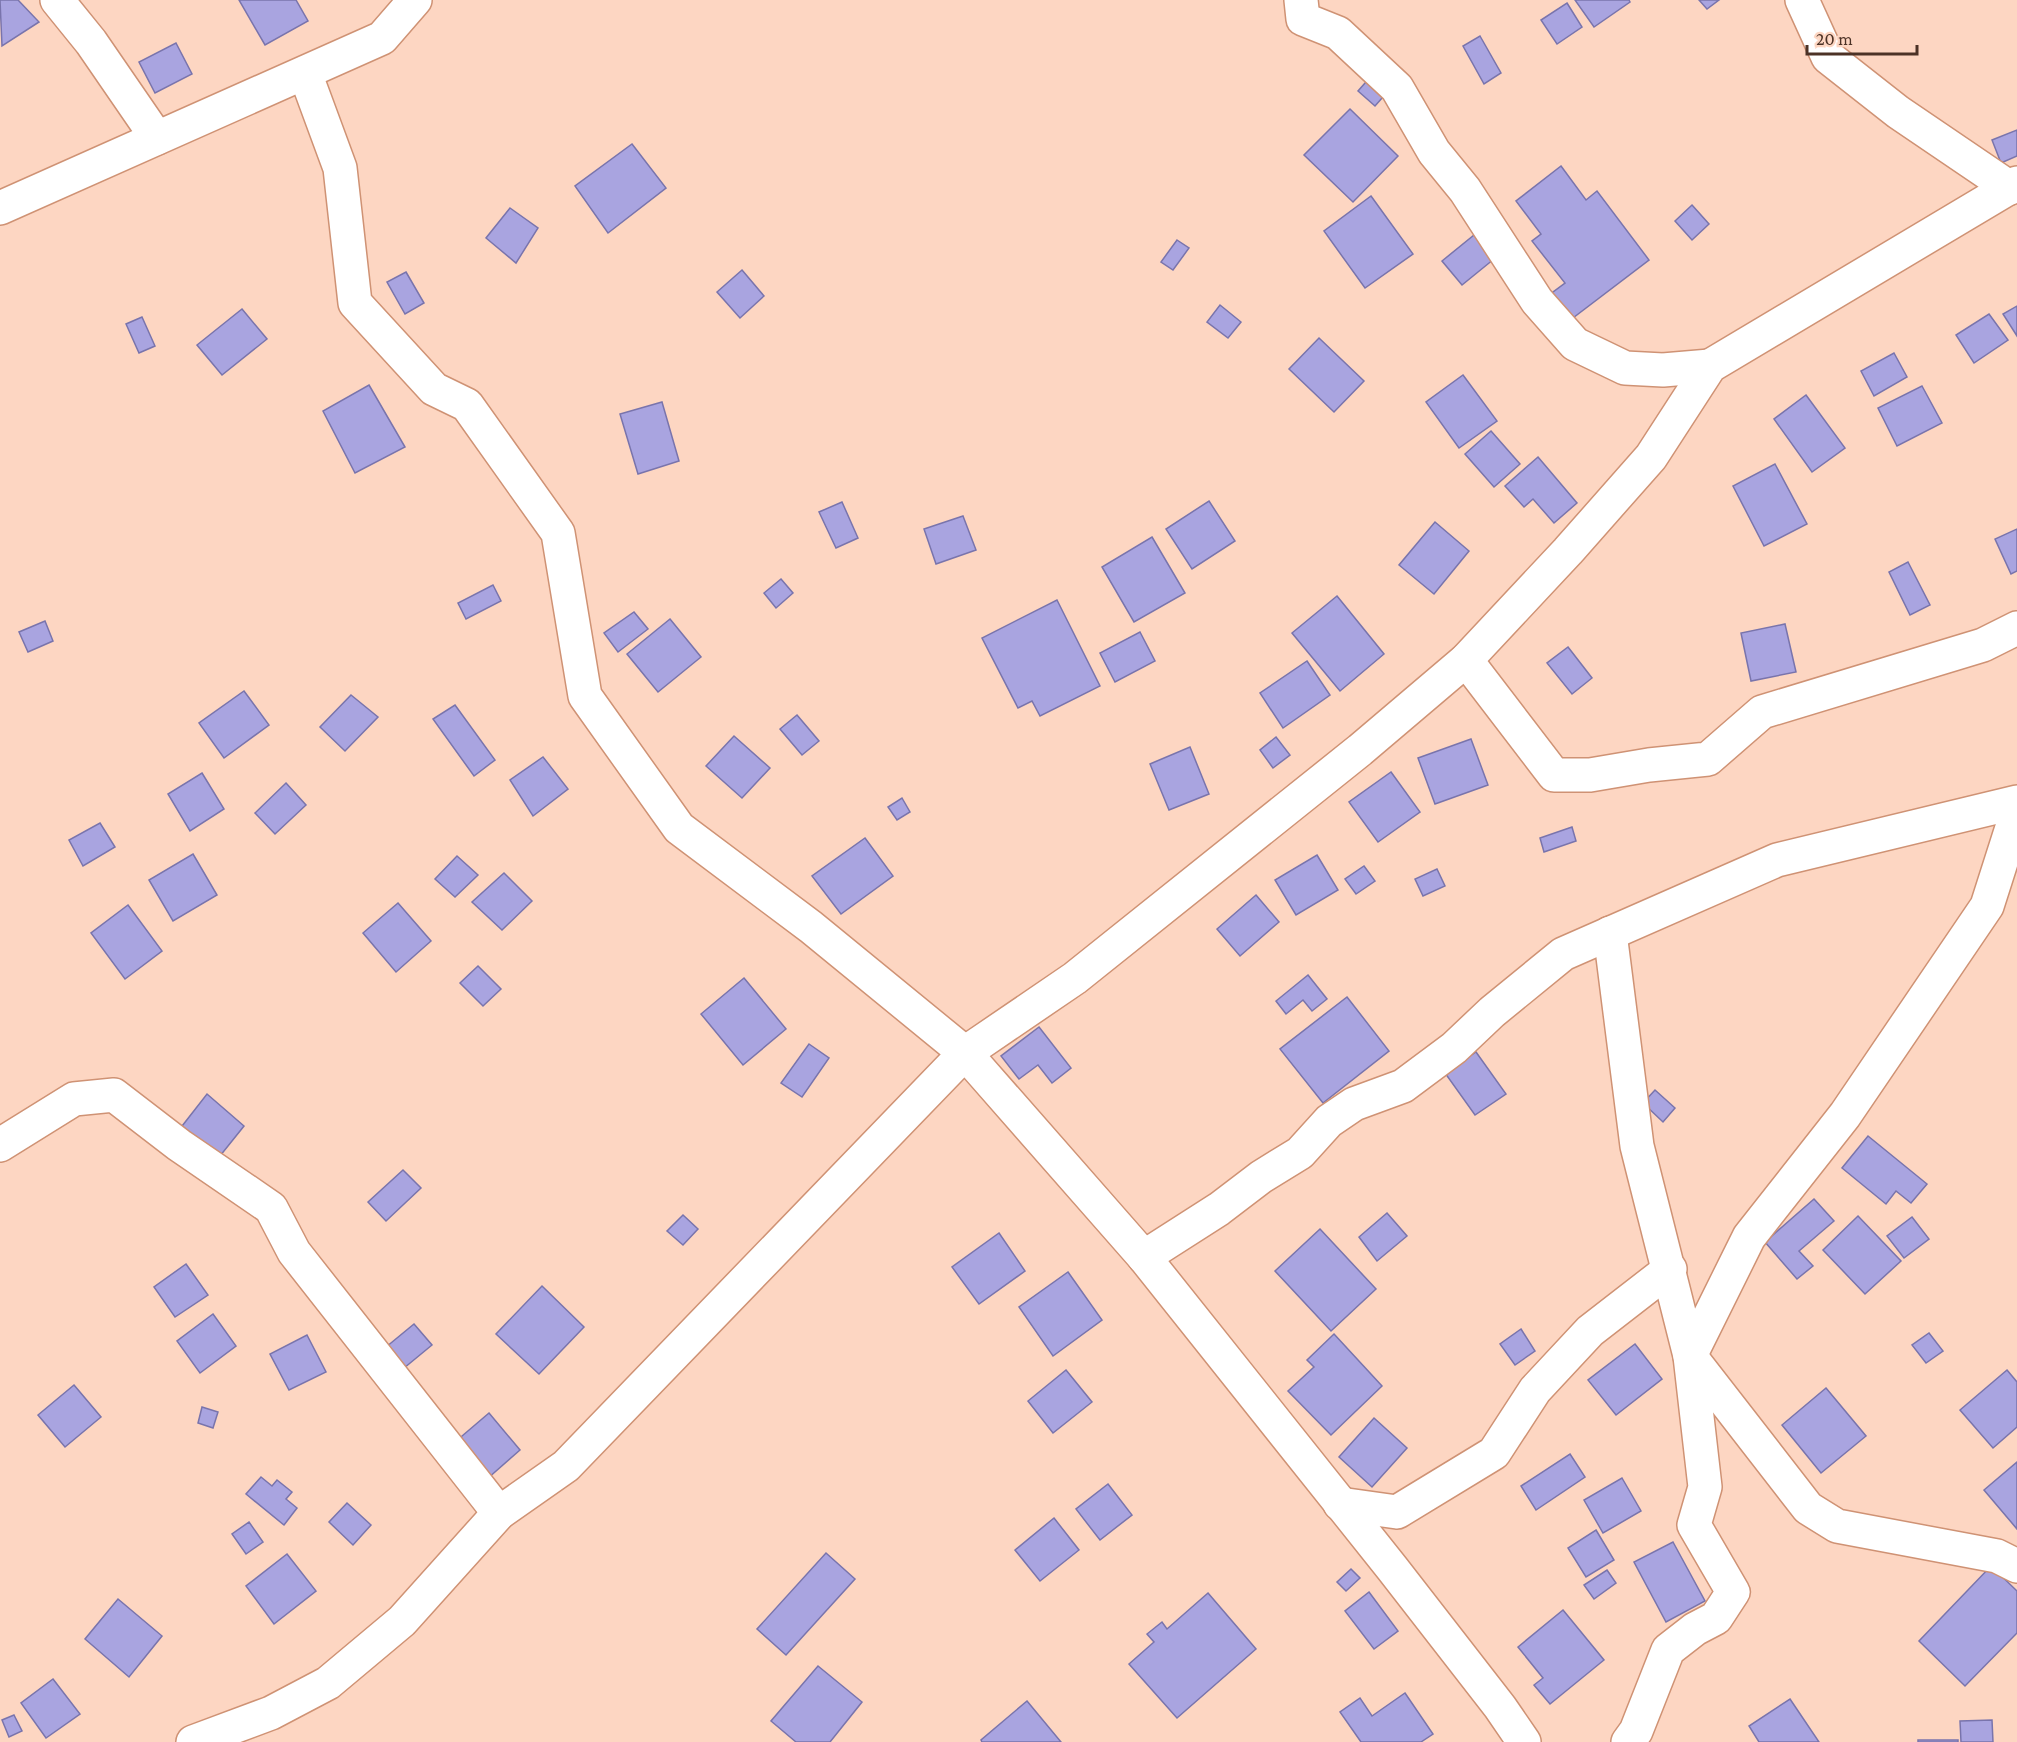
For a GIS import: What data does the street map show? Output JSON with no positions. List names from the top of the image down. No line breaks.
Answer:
{"scale_bar":"20 m"}
